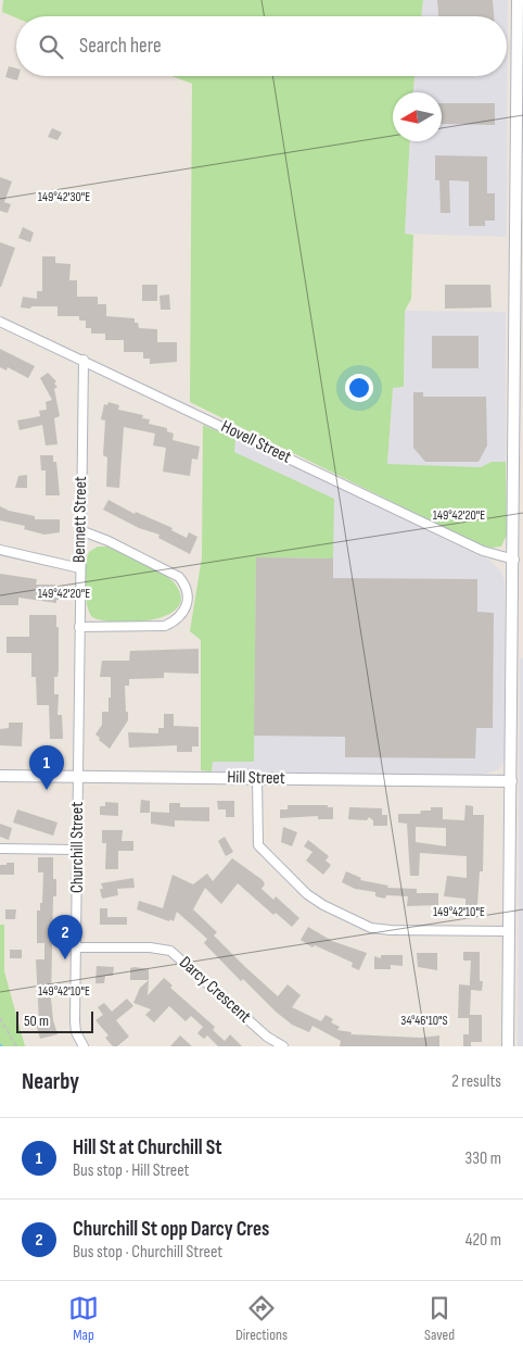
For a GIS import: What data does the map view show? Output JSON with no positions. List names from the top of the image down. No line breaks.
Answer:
{"streets":{"street":["Hovell Street","Bennett Street","Hill Street","Churchill Street","Darcy Crescent"]},"crossings":[["Hovell Street","Bennett Street"],["Bennett Street","Hill Street"],["Bennett Street","Churchill Street"],["Hill Street","Churchill Street"],["Churchill Street","Darcy Crescent"]],"scale_bar":"50 m","north":"left","page":{"search":"Search here","pins":["1","2"],"scale":"50 m","heading":["Nearby","2 results"],"list":[{"mark":"1","name":"Hill St at Churchill St","note":"Bus stop · Hill Street","value":"330 m"},{"mark":"2","name":"Churchill St opp Darcy Cres","note":"Bus stop · Churchill Street","value":"420 m"}],"nav":["Map","Directions","Saved"]},"coordinates":["149°42'30\"E","149°42'20\"E","149°42'10\"E","34°46'10\"S"]}
